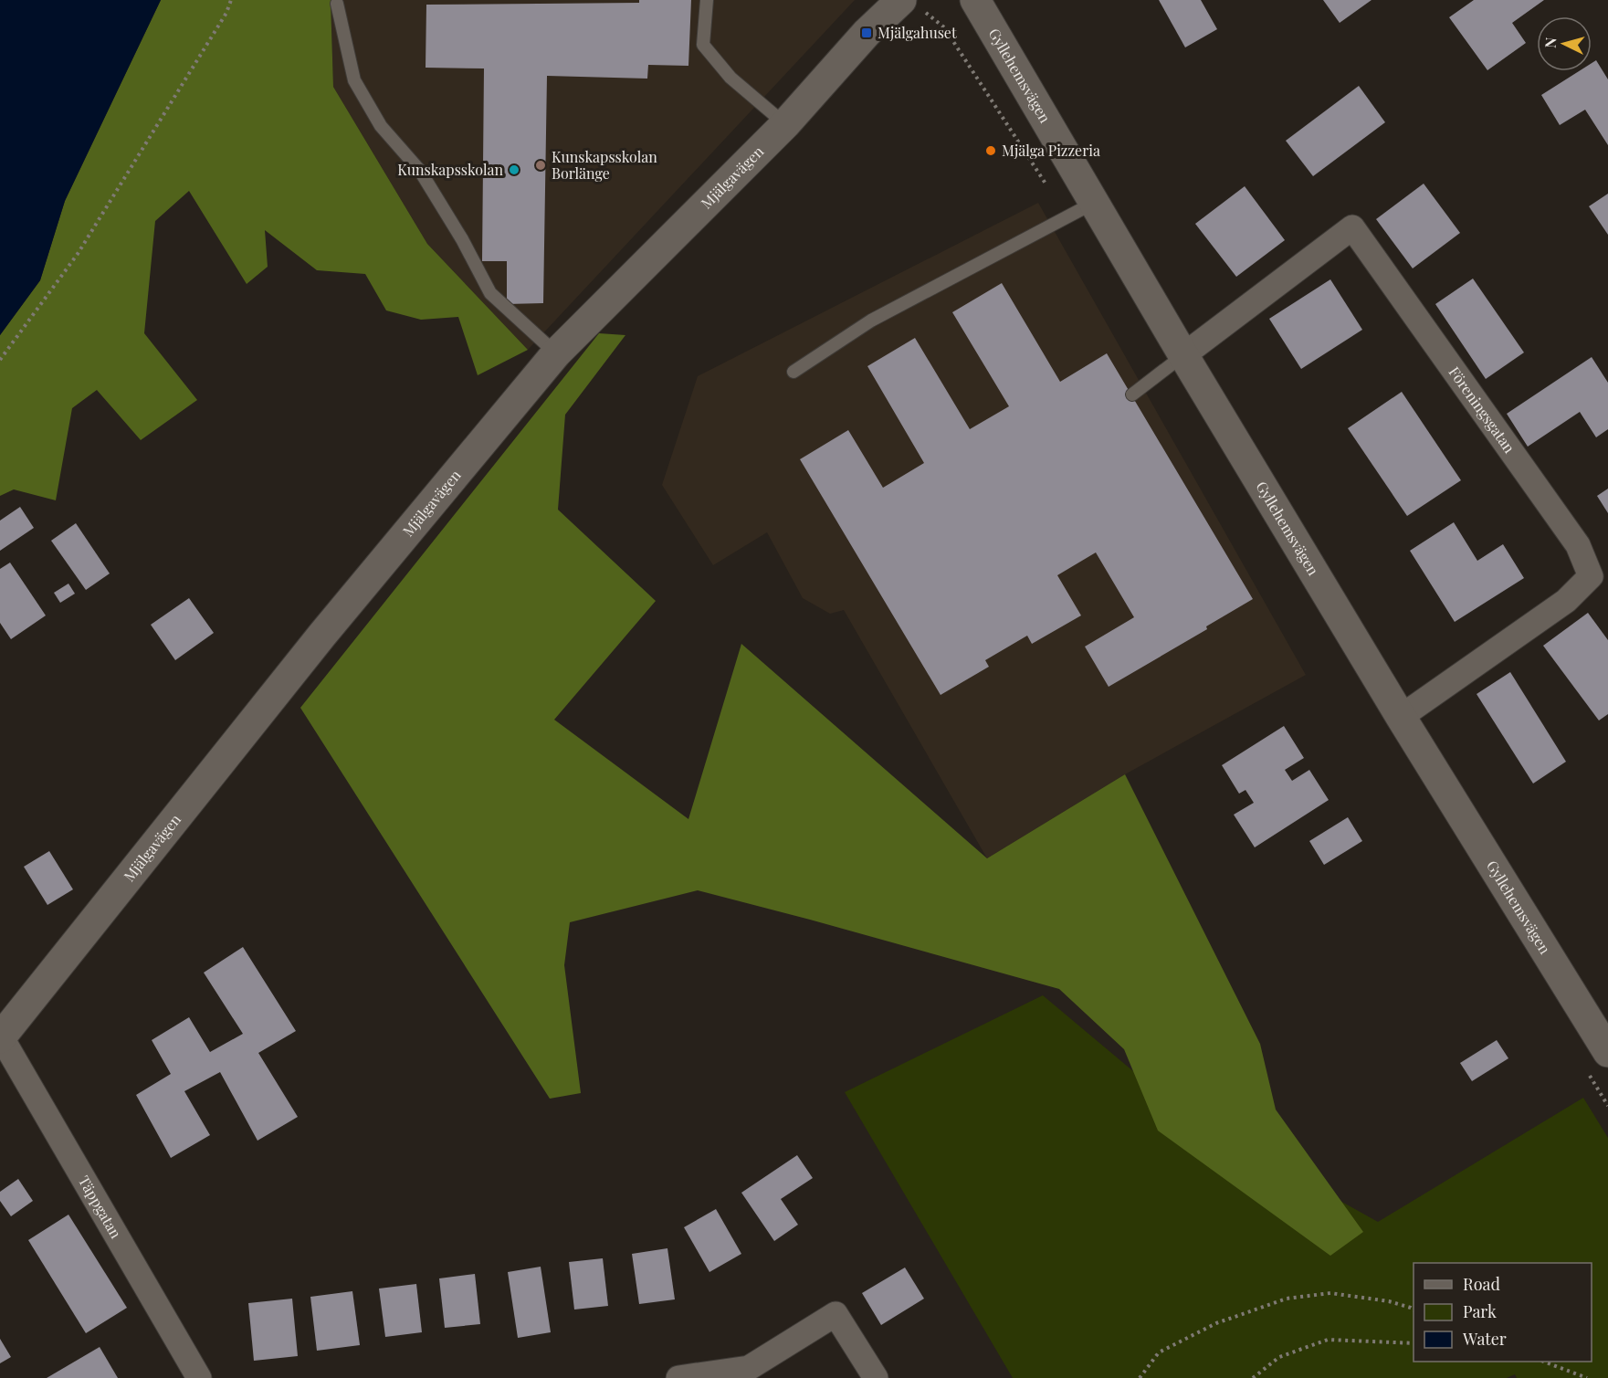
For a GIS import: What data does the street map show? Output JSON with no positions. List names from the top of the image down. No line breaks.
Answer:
{"streets":{"street":["Gyllehemsvägen","Mjälgavägen","Föreningsgatan","Täppgatan"]},"crossings":[["Gyllehemsvägen","Föreningsgatan"],["Mjälgavägen","Täppgatan"]],"places":{"transit":["Mjälgahuset"],"other":["Mjälga Pizzeria","Kunskapsskolan Borlänge","Kunskapsskolan"]},"legend":["Road","Park","Water"],"north":"left"}
